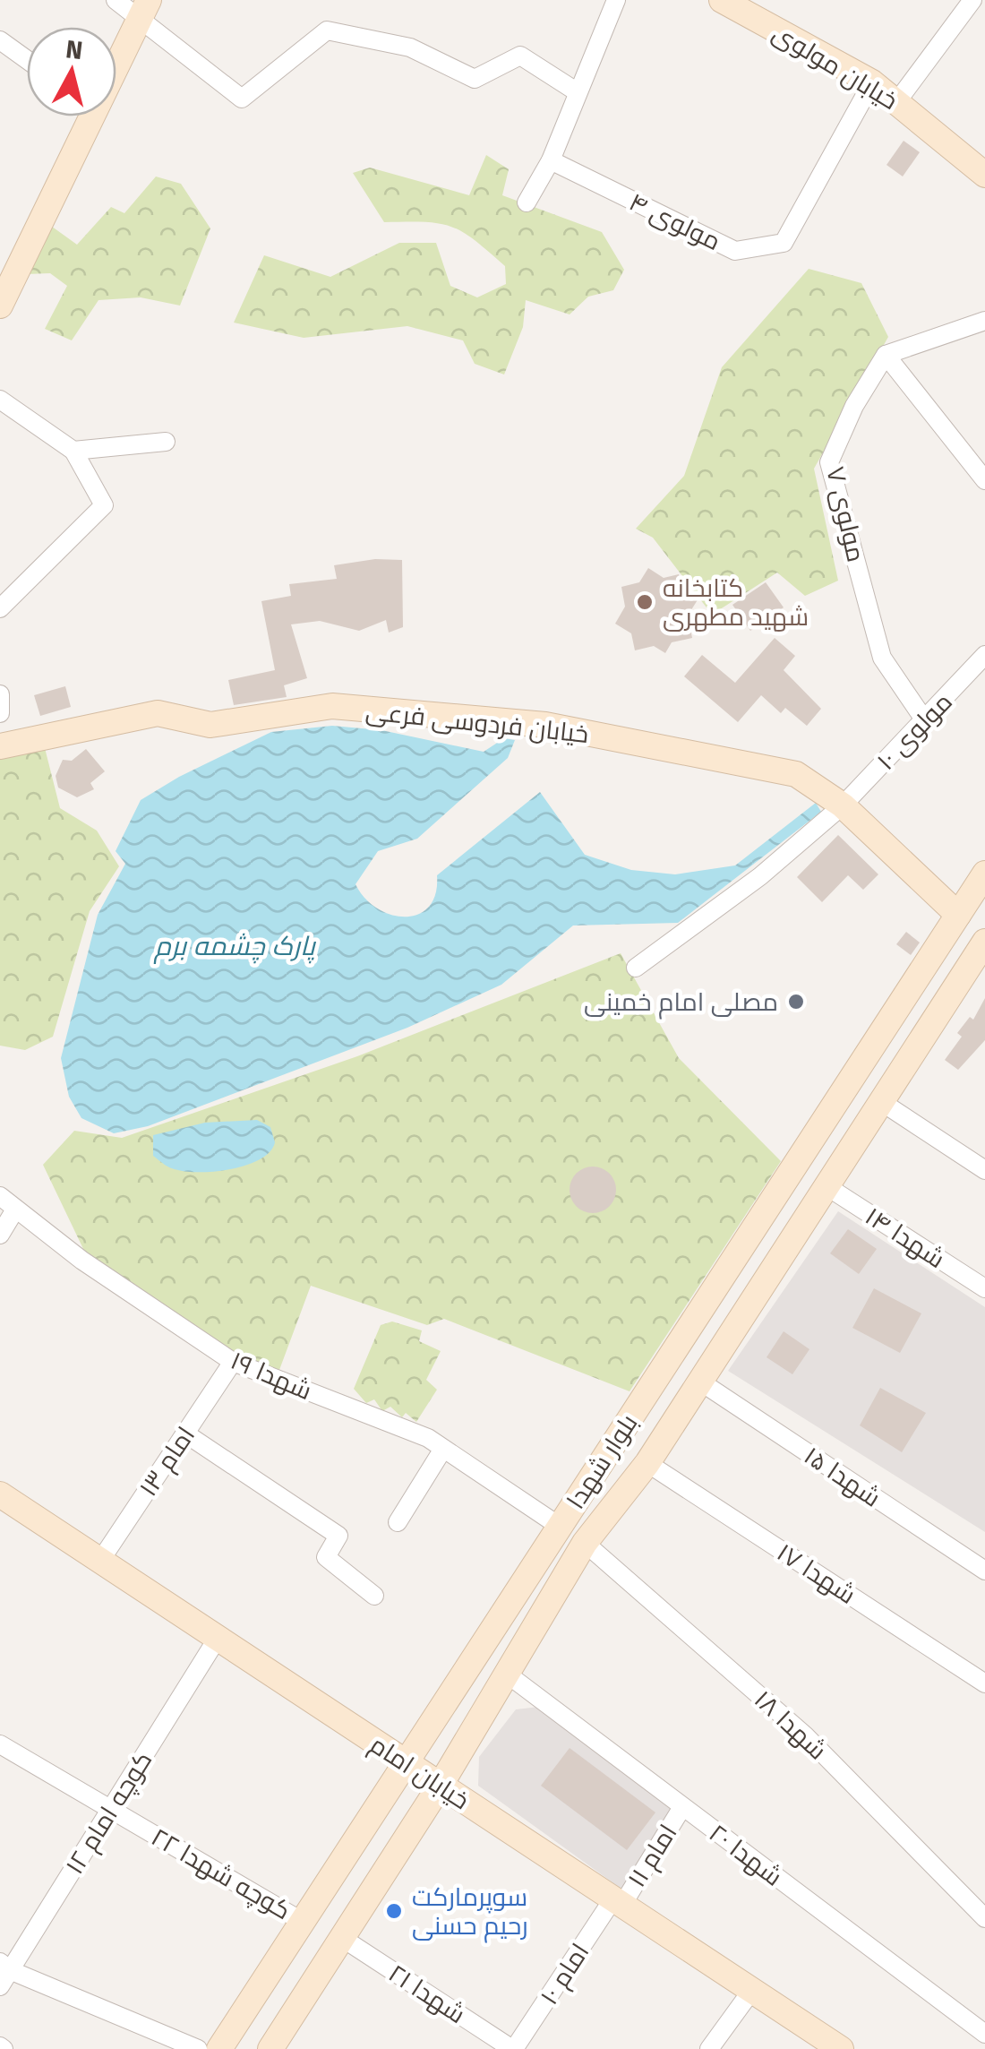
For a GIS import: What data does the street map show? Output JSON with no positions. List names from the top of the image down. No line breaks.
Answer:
{"streets":{"main road":["خیابان مولوی","خیابان فردوسی فرعی","بلوار شهدا","خیابان امام"],"street":["مولوی ۴","مولوی ۷","مولوی ۱۰","شهدا ۱۴","شهدا ۱۹","امام ۱۳","شهدا ۱۵","شهدا ۱۷","شهدا ۱۸","کوچه امام ۱۲","شهدا ۲۰","امام ۱۱","کوچه شهدا ۲۲","امام ۱۰","شهدا ۲۱"]},"crossings":[["خیابان مولوی","مولوی ۴"],["مولوی ۷","مولوی ۱۰"],["خیابان فردوسی فرعی","مولوی ۱۰"],["خیابان فردوسی فرعی","بلوار شهدا"],["شهدا ۱۴","بلوار شهدا"],["شهدا ۱۹","امام ۱۳"],["شهدا ۱۹","بلوار شهدا"],["امام ۱۳","خیابان امام"],["بلوار شهدا","شهدا ۱۵"],["بلوار شهدا","شهدا ۱۷"],["بلوار شهدا","شهدا ۱۸"],["بلوار شهدا","خیابان امام"],["بلوار شهدا","شهدا ۲۰"],["بلوار شهدا","کوچه شهدا ۲۲"],["بلوار شهدا","شهدا ۲۱"],["خیابان امام","کوچه امام ۱۲"],["خیابان امام","امام ۱۱"],["خیابان امام","امام ۱۰"],["کوچه امام ۱۲","کوچه شهدا ۲۲"],["شهدا ۲۰","امام ۱۱"],["امام ۱۱","امام ۱۰"],["امام ۱۰","شهدا ۲۱"]],"water":["پارک چشمه برم"],"places":["کتابخانه شهید مطهری","مصلی امام خمینی","سوپرمارکت رحیم حسنی"],"north":"top"}
